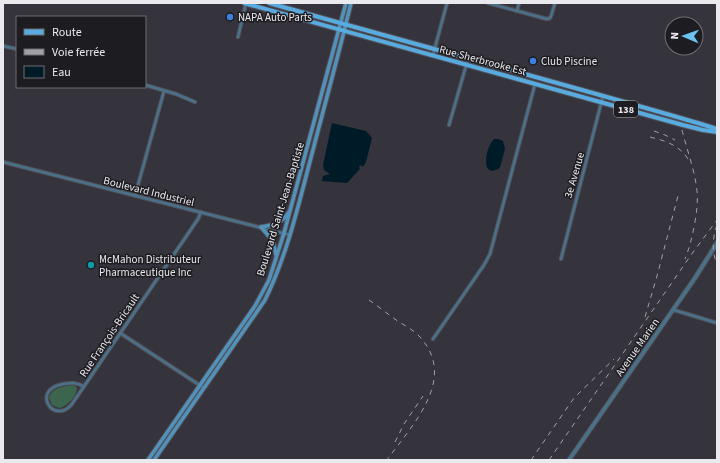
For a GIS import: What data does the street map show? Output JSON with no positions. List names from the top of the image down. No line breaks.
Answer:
{"streets":{"main road":["Rue Sherbrooke Est","138","Boulevard Saint-Jean-Baptiste"],"street":["3e Avenue","Boulevard Industriel","Rue François-Bricault","Avenue Marien"]},"crossings":[["Rue Sherbrooke Est","3e Avenue"],["Rue Sherbrooke Est","Boulevard Saint-Jean-Baptiste"],["Boulevard Industriel","Boulevard Saint-Jean-Baptiste"],["Boulevard Industriel","Rue François-Bricault"]],"places":["NAPA Auto Parts","Club Piscine","McMahon Distributeur Pharmaceutique Inc"],"legend":["Route","Voie ferrée","Eau"],"north":"left"}
